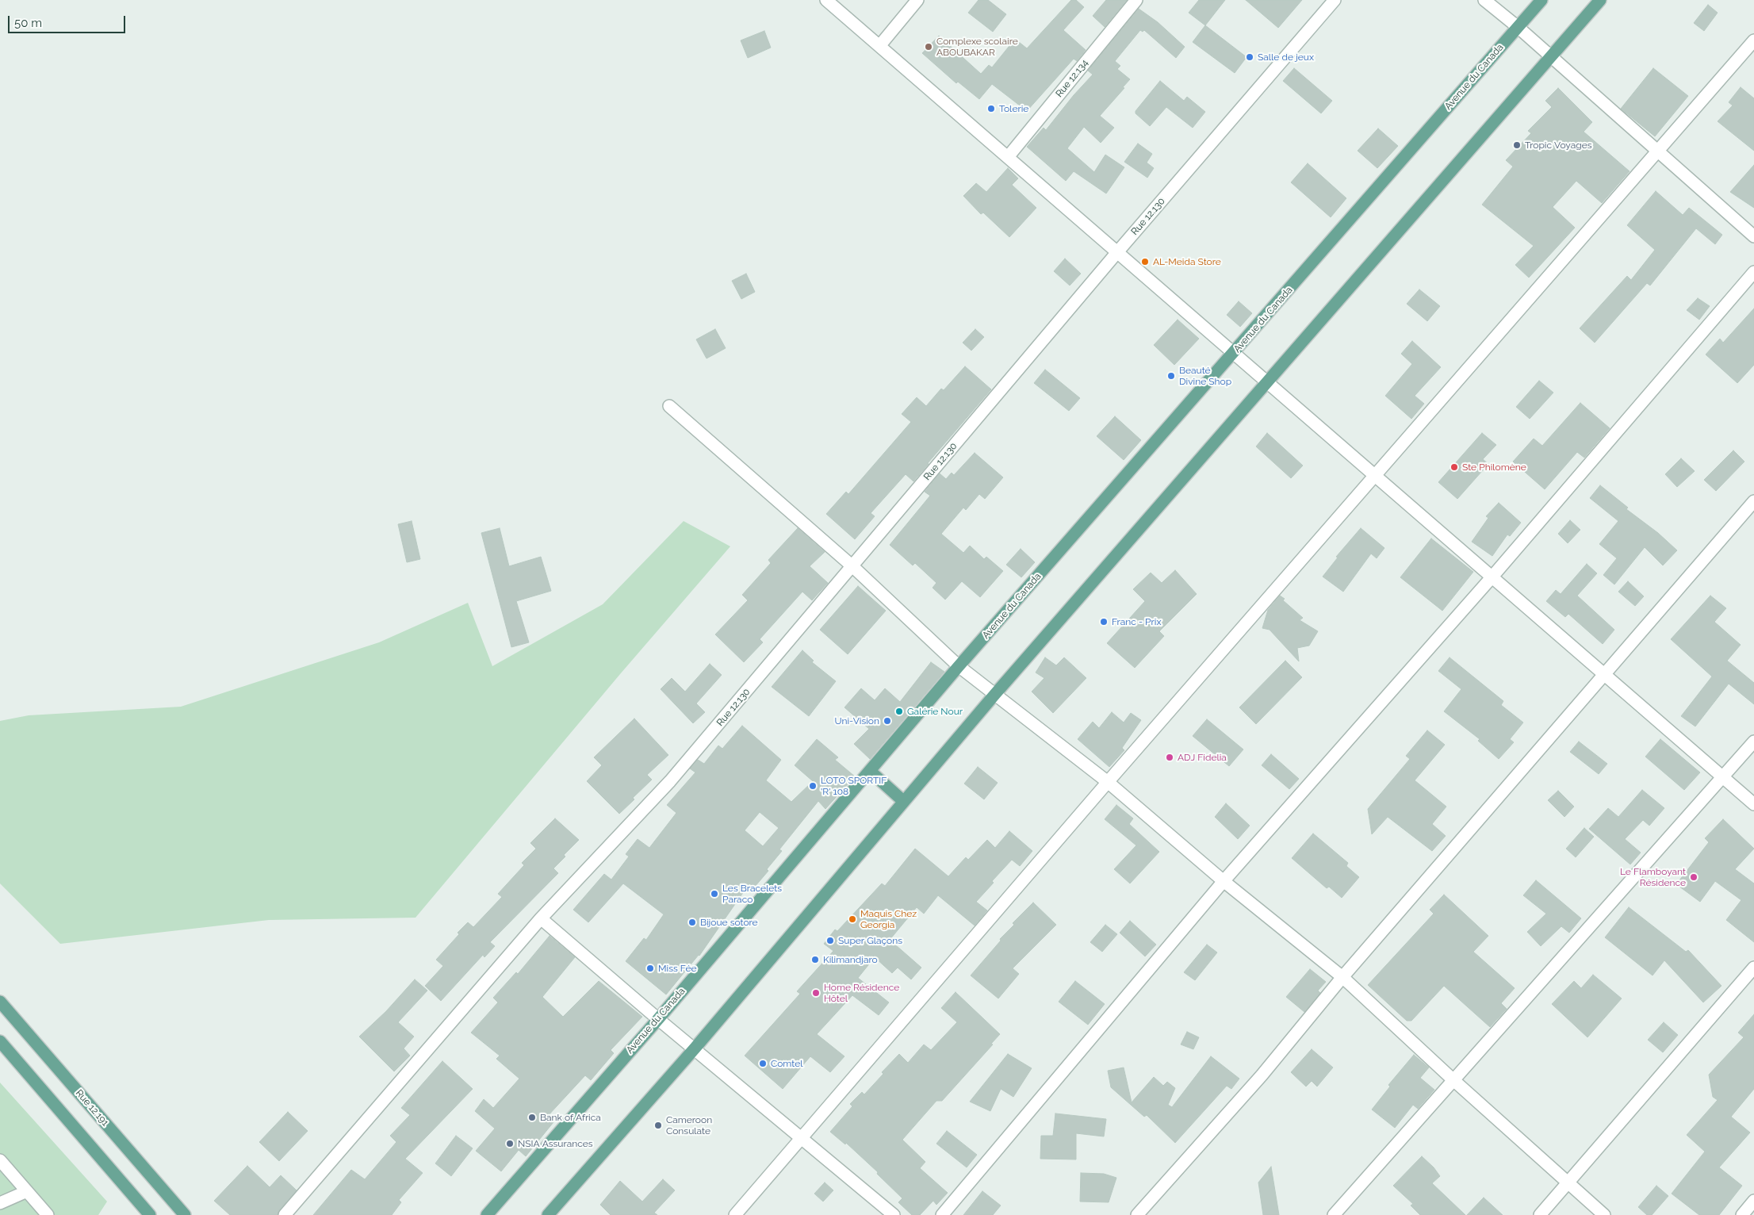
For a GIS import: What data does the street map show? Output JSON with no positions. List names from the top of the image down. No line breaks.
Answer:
{"streets":{"main road":["Avenue du Canada","Rue 12.191"],"street":["Rue 12.134","Rue 12.130"]},"places":["Complexe scolaire ABOUBAKAR","Salle de jeux","Tolerie","Tropic Voyages","AL-Meida Store","Beauté Divine Shop","Ste Philomène","Franc - Prix","Galérie Nour","Uni-Vision","ADJ Fidelia","LOTO SPORTIF 'R' 108","Le Flamboyant Résidence","Les Bracelets Paraco","Maquis Chez Georgia","Bijoue sotore","Super Glaçons","Kilimandjaro","Miss Fée","Home Résidence Hôtel","Comtel","Bank of Africa","Cameroon Consulate","NSIA Assurances"],"scale_bar":"50 m"}
